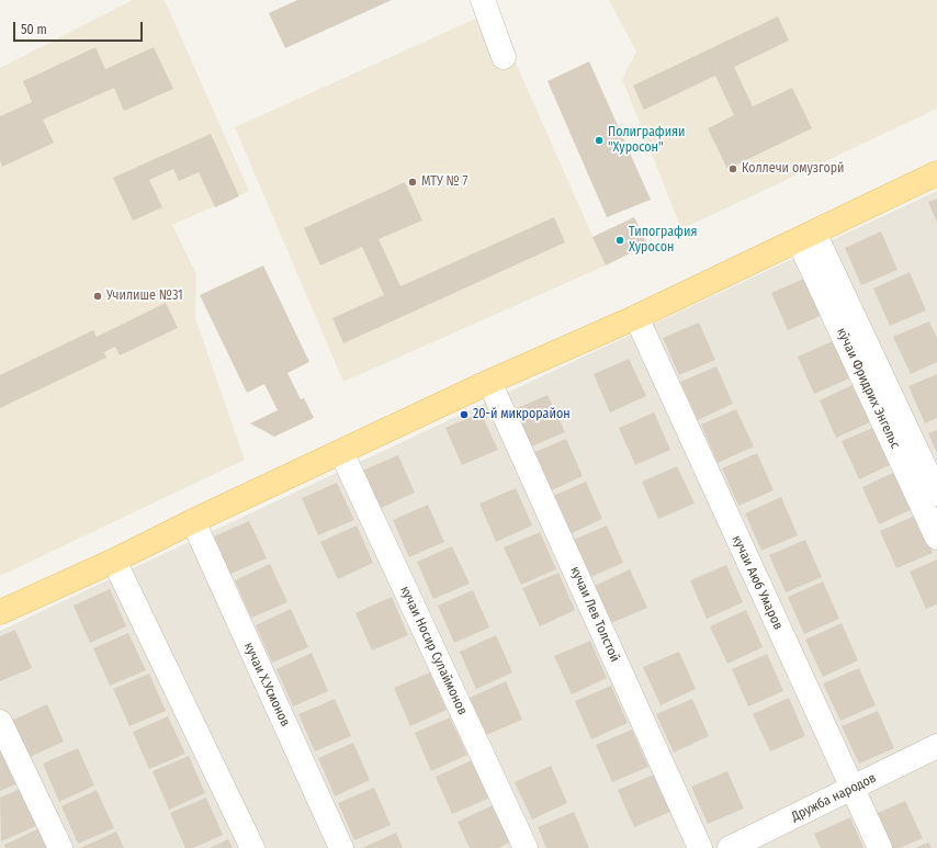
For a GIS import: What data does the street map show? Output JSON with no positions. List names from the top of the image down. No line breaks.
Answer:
{"streets":{"street":["кӯчаи Фридрих Энгельс","кучаи Аюб Умаров","кучаи Лев Толстой","кучаи Носир Сулаймонов","кучаи Х.Усмонов","Дружба народов"]},"crossings":[["кучаи Аюб Умаров","Дружба народов"]],"places":["Полиграфияи \"Хуросон\"","Коллечи омузгорй","МТУ № 7","Типография Хуросон","Училише №31","20-й микрорайон"],"scale_bar":"50 m"}
